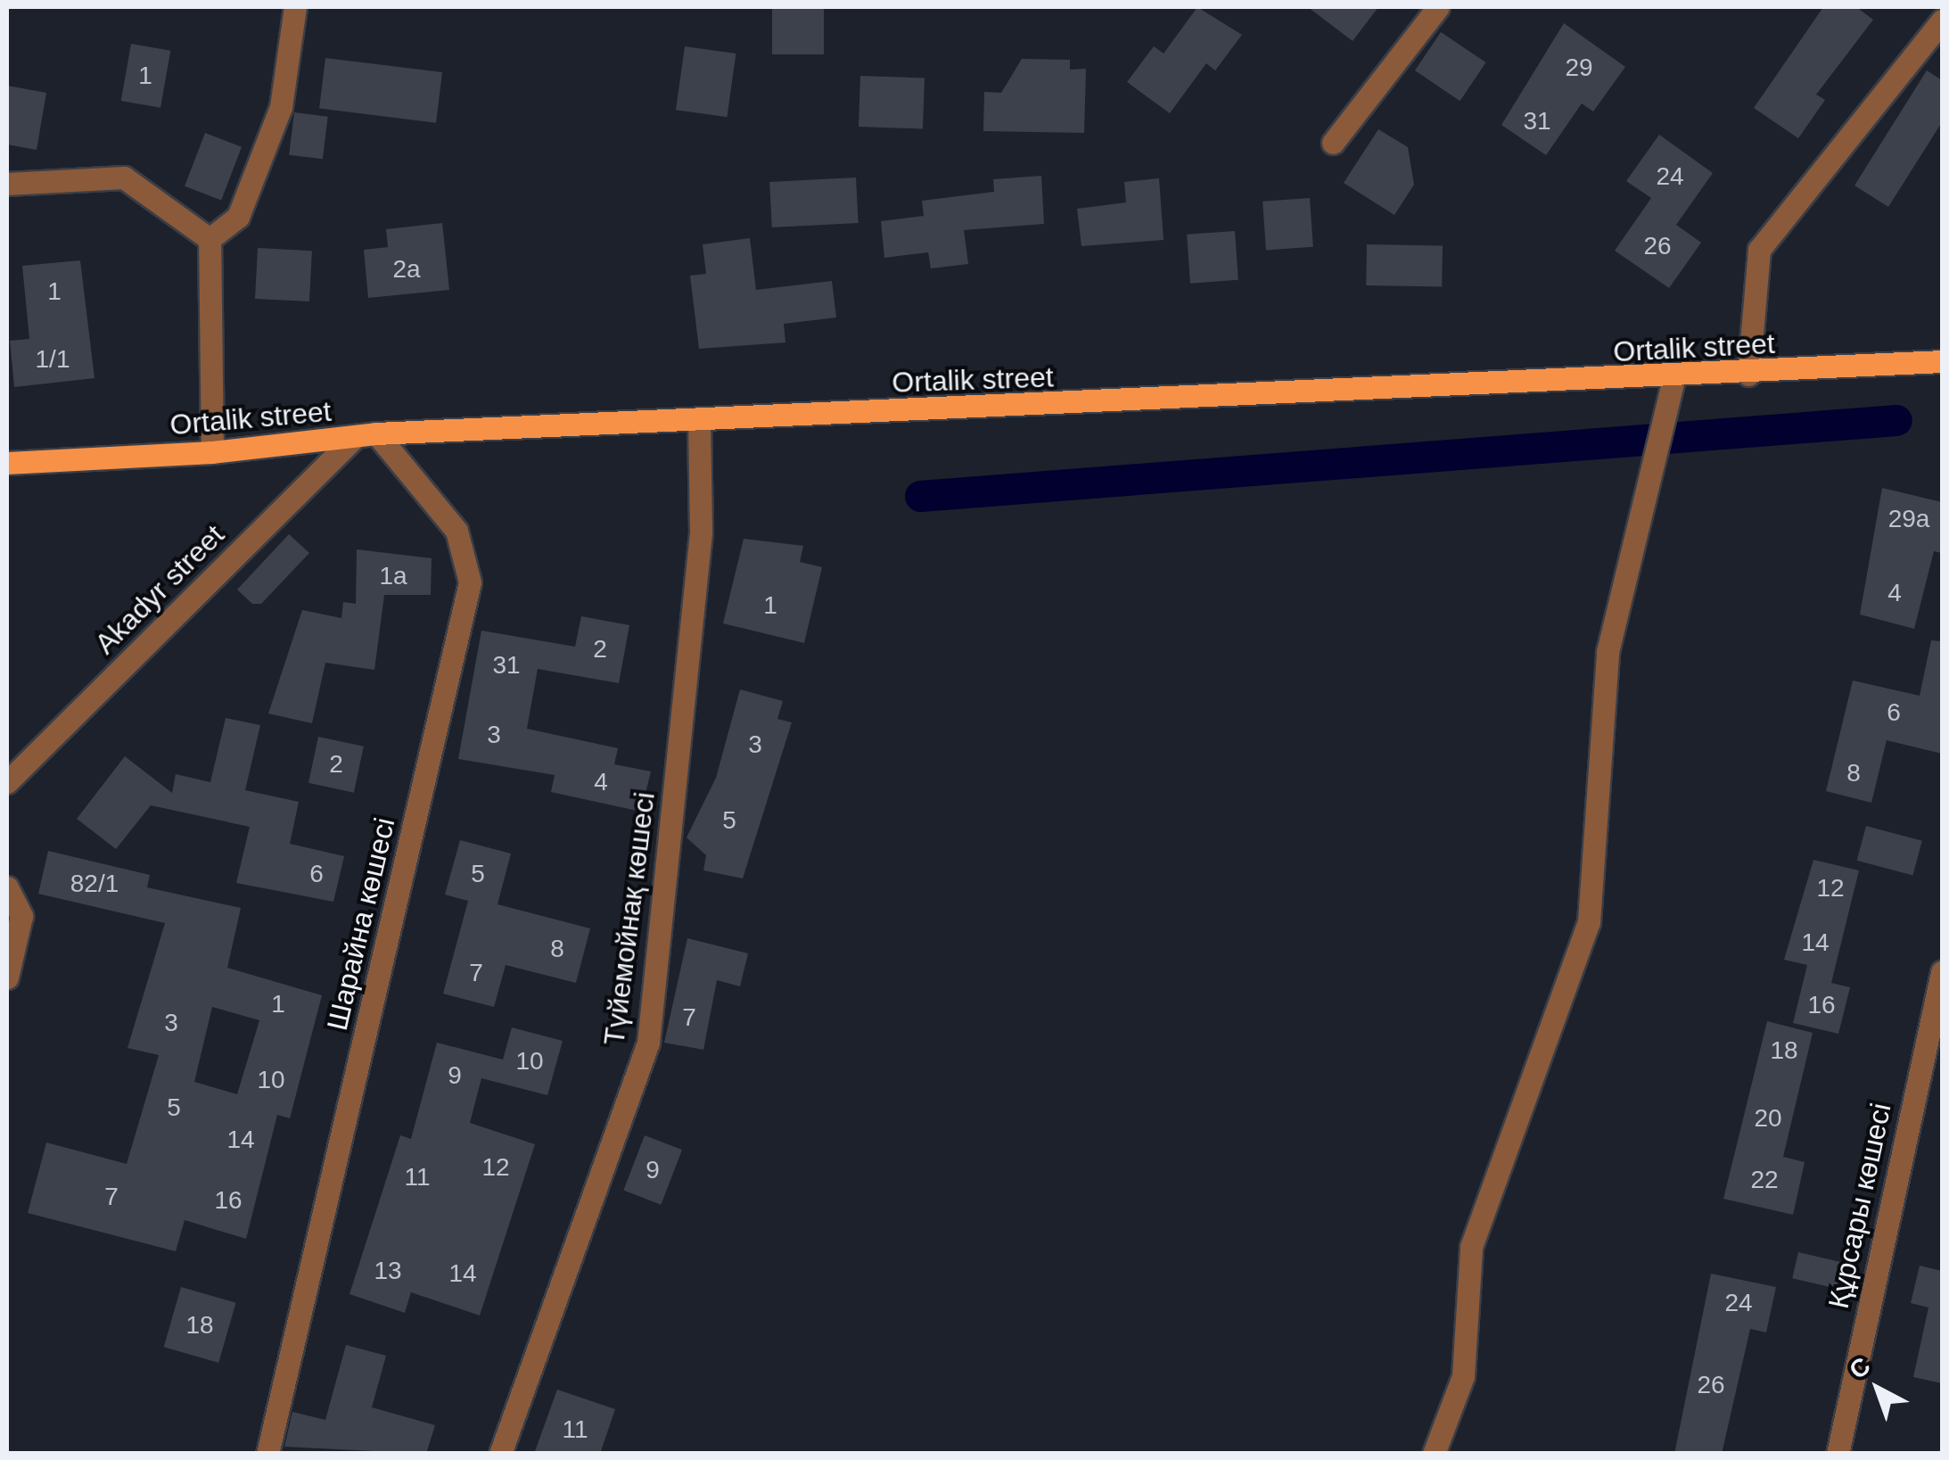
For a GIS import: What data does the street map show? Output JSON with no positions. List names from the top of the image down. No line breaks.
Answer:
{"streets":{"main road":["Ortalik street"],"street":["Akadyr street","Түйемойнақ көшесі","Шарайна көшесі","Құрсары көшесі"]},"crossings":[["Ortalik street","Akadyr street"],["Ortalik street","Түйемойнақ көшесі"],["Ortalik street","Шарайна көшесі"],["Akadyr street","Шарайна көшесі"]],"house_numbers":["29","1","31","24","26","2а","1","1/1","29а","1а","4","1","2","31","6","3","3","2","8","4","5","6","5","82/1","12","14","8","7","1","16","7","3","18","10","9","10","5","20","14","12","9","11","22","7","16","13","14","24","18","26","11"],"north":"top left"}
